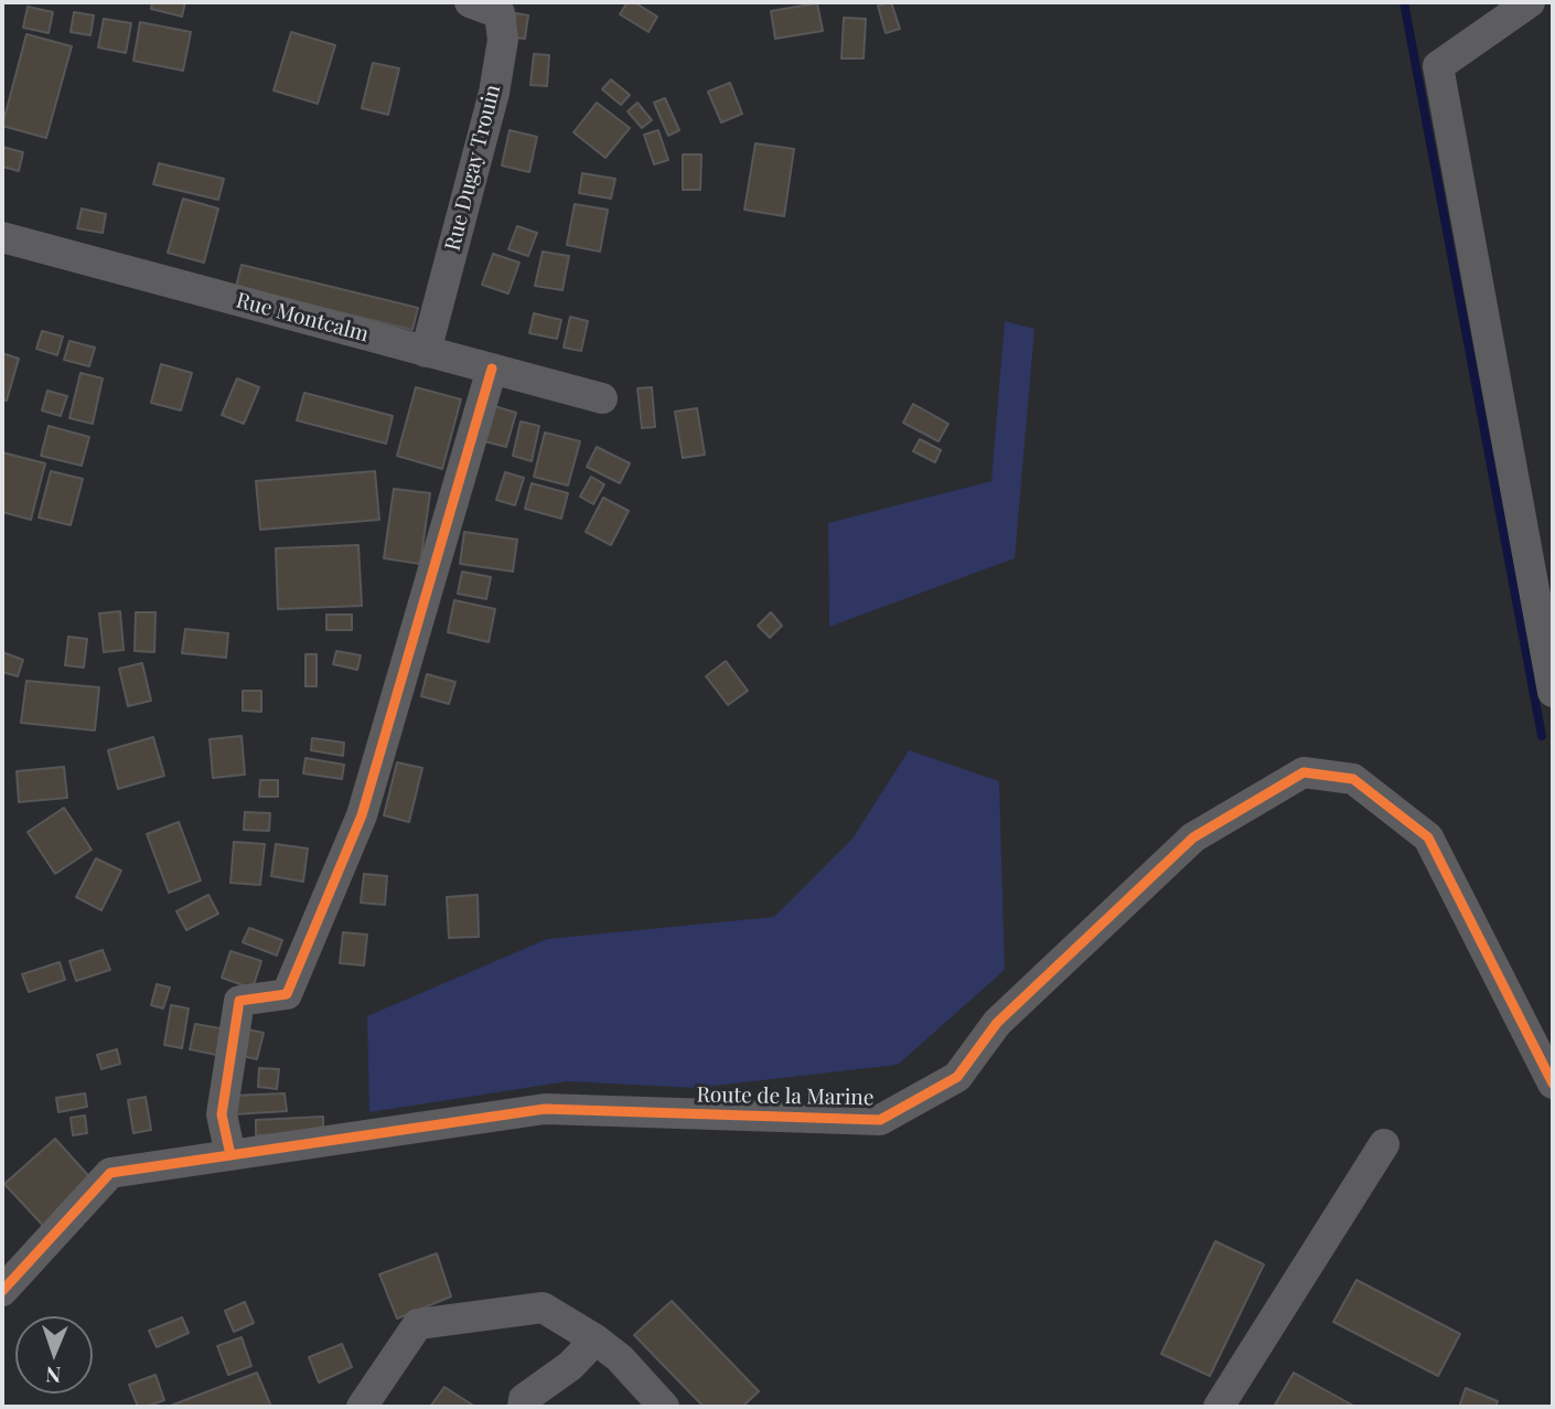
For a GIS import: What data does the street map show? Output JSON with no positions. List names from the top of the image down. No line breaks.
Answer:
{"streets":{"street":["Rue Dugay Trouin","Rue Montcalm","Route de la Marine"]},"crossings":[["Rue Dugay Trouin","Rue Montcalm"]],"north":"bottom"}
